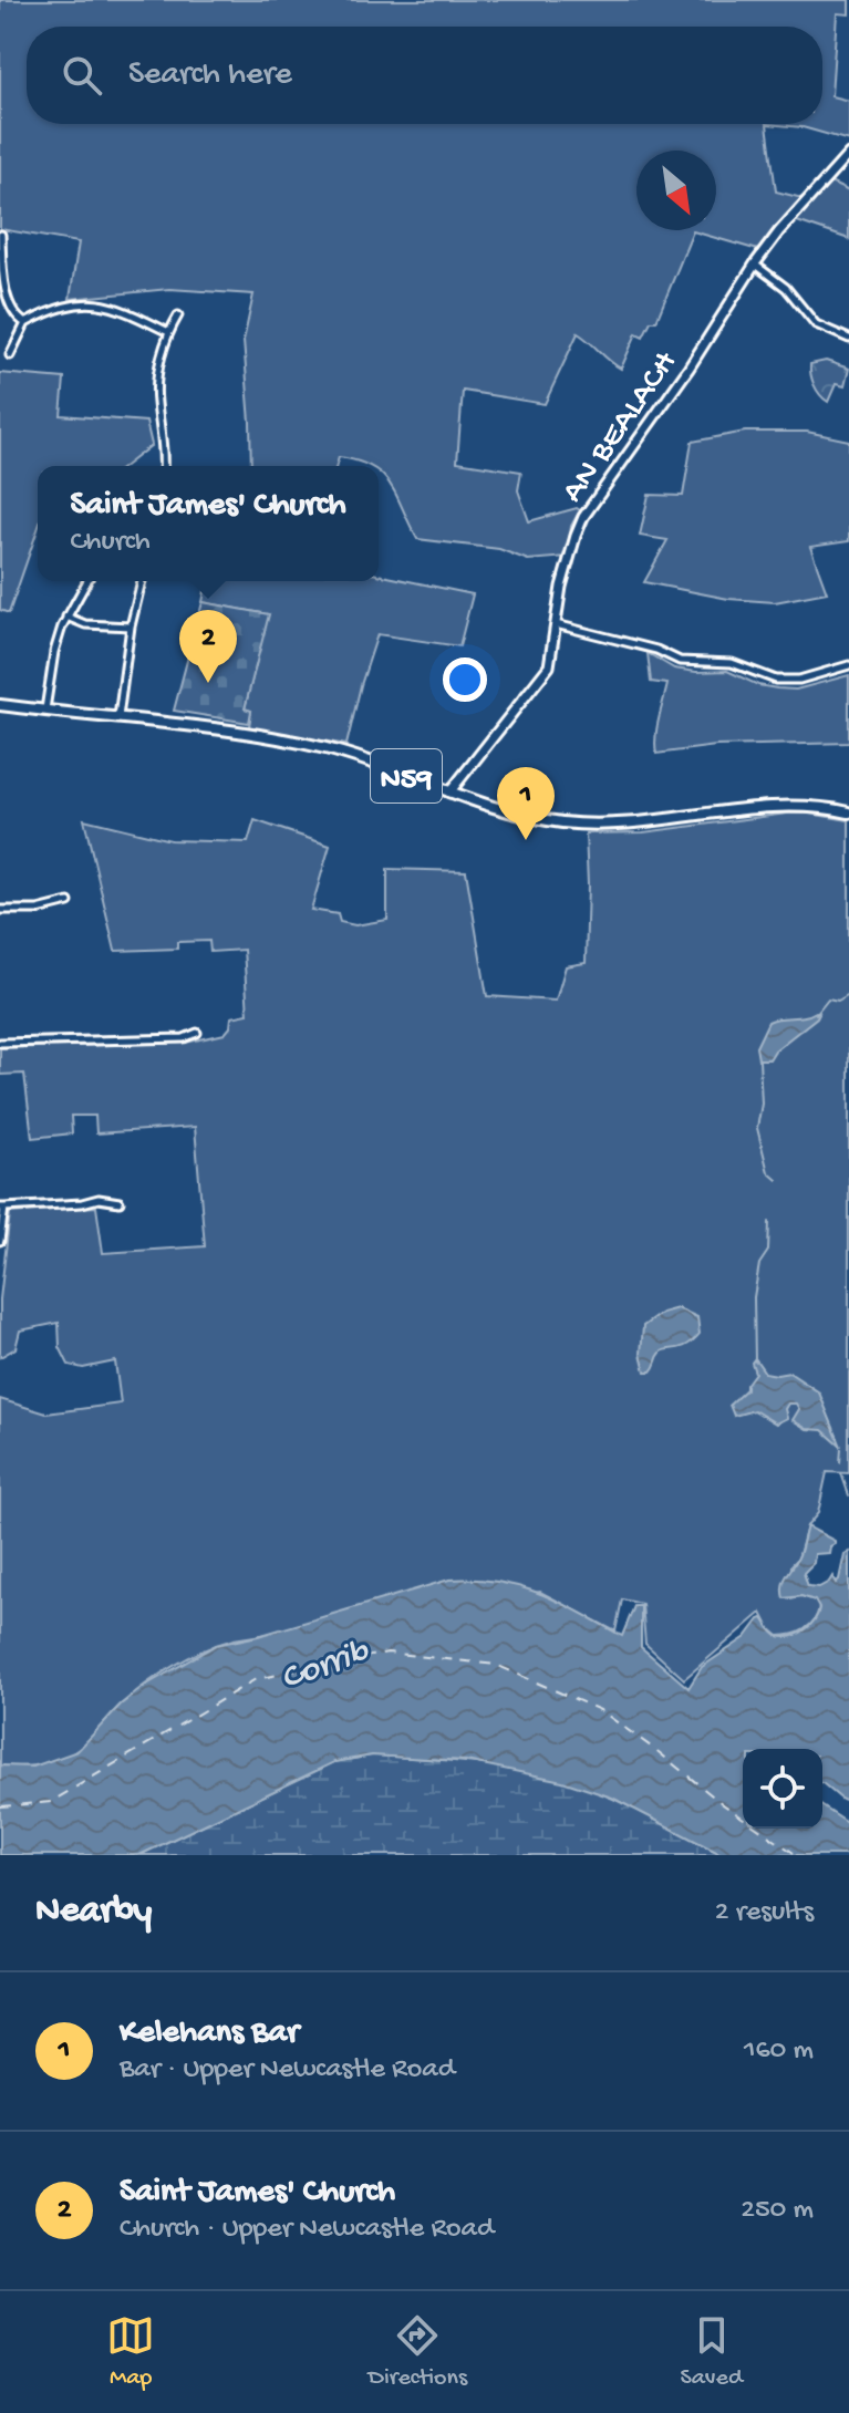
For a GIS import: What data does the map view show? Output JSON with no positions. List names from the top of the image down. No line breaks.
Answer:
{"streets":{"main road":["N59"],"street":["AN BEALACH"]},"crossings":[["AN BEALACH","N59"]],"water":["Corrib"],"north":"bottom right","page":{"search":"Search here","popup":["Saint James' Church","Church"],"pins":["2","1"],"heading":["Nearby","2 results"],"list":[{"mark":"1","name":"Kelehans Bar","note":"Bar · Upper Newcastle Road","value":"160 m"},{"mark":"2","name":"Saint James' Church","note":"Church · Upper Newcastle Road","value":"250 m"}],"nav":["Map","Directions","Saved"]}}
